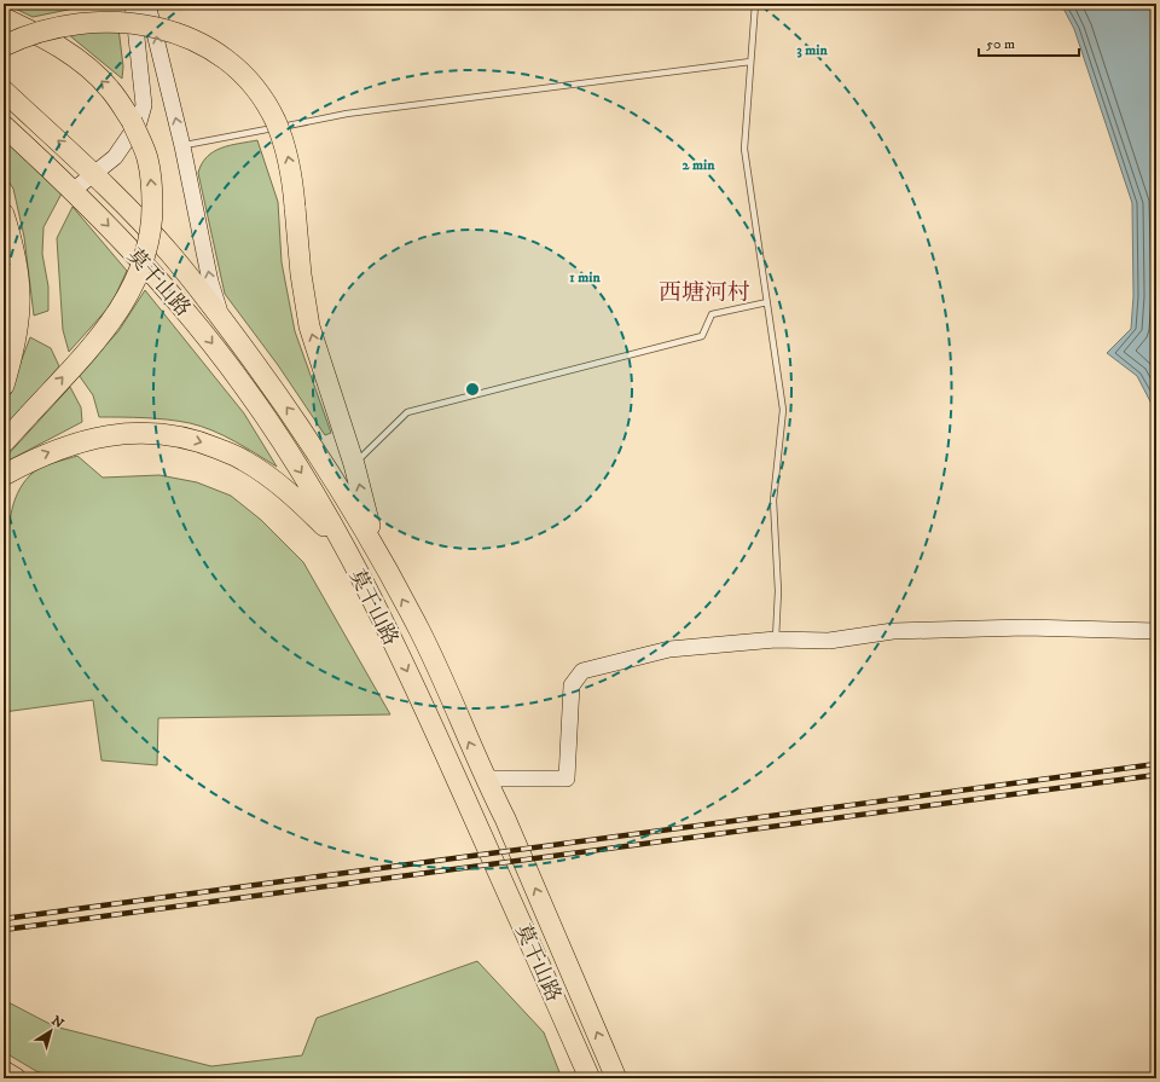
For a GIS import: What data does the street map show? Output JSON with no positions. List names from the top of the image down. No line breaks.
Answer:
{"streets":{"highway":["莫干山路"]},"districts":["西塘河村"],"scale_bar":"50 m","north":"top right","rings":["3 min","2 min","1 min"]}
